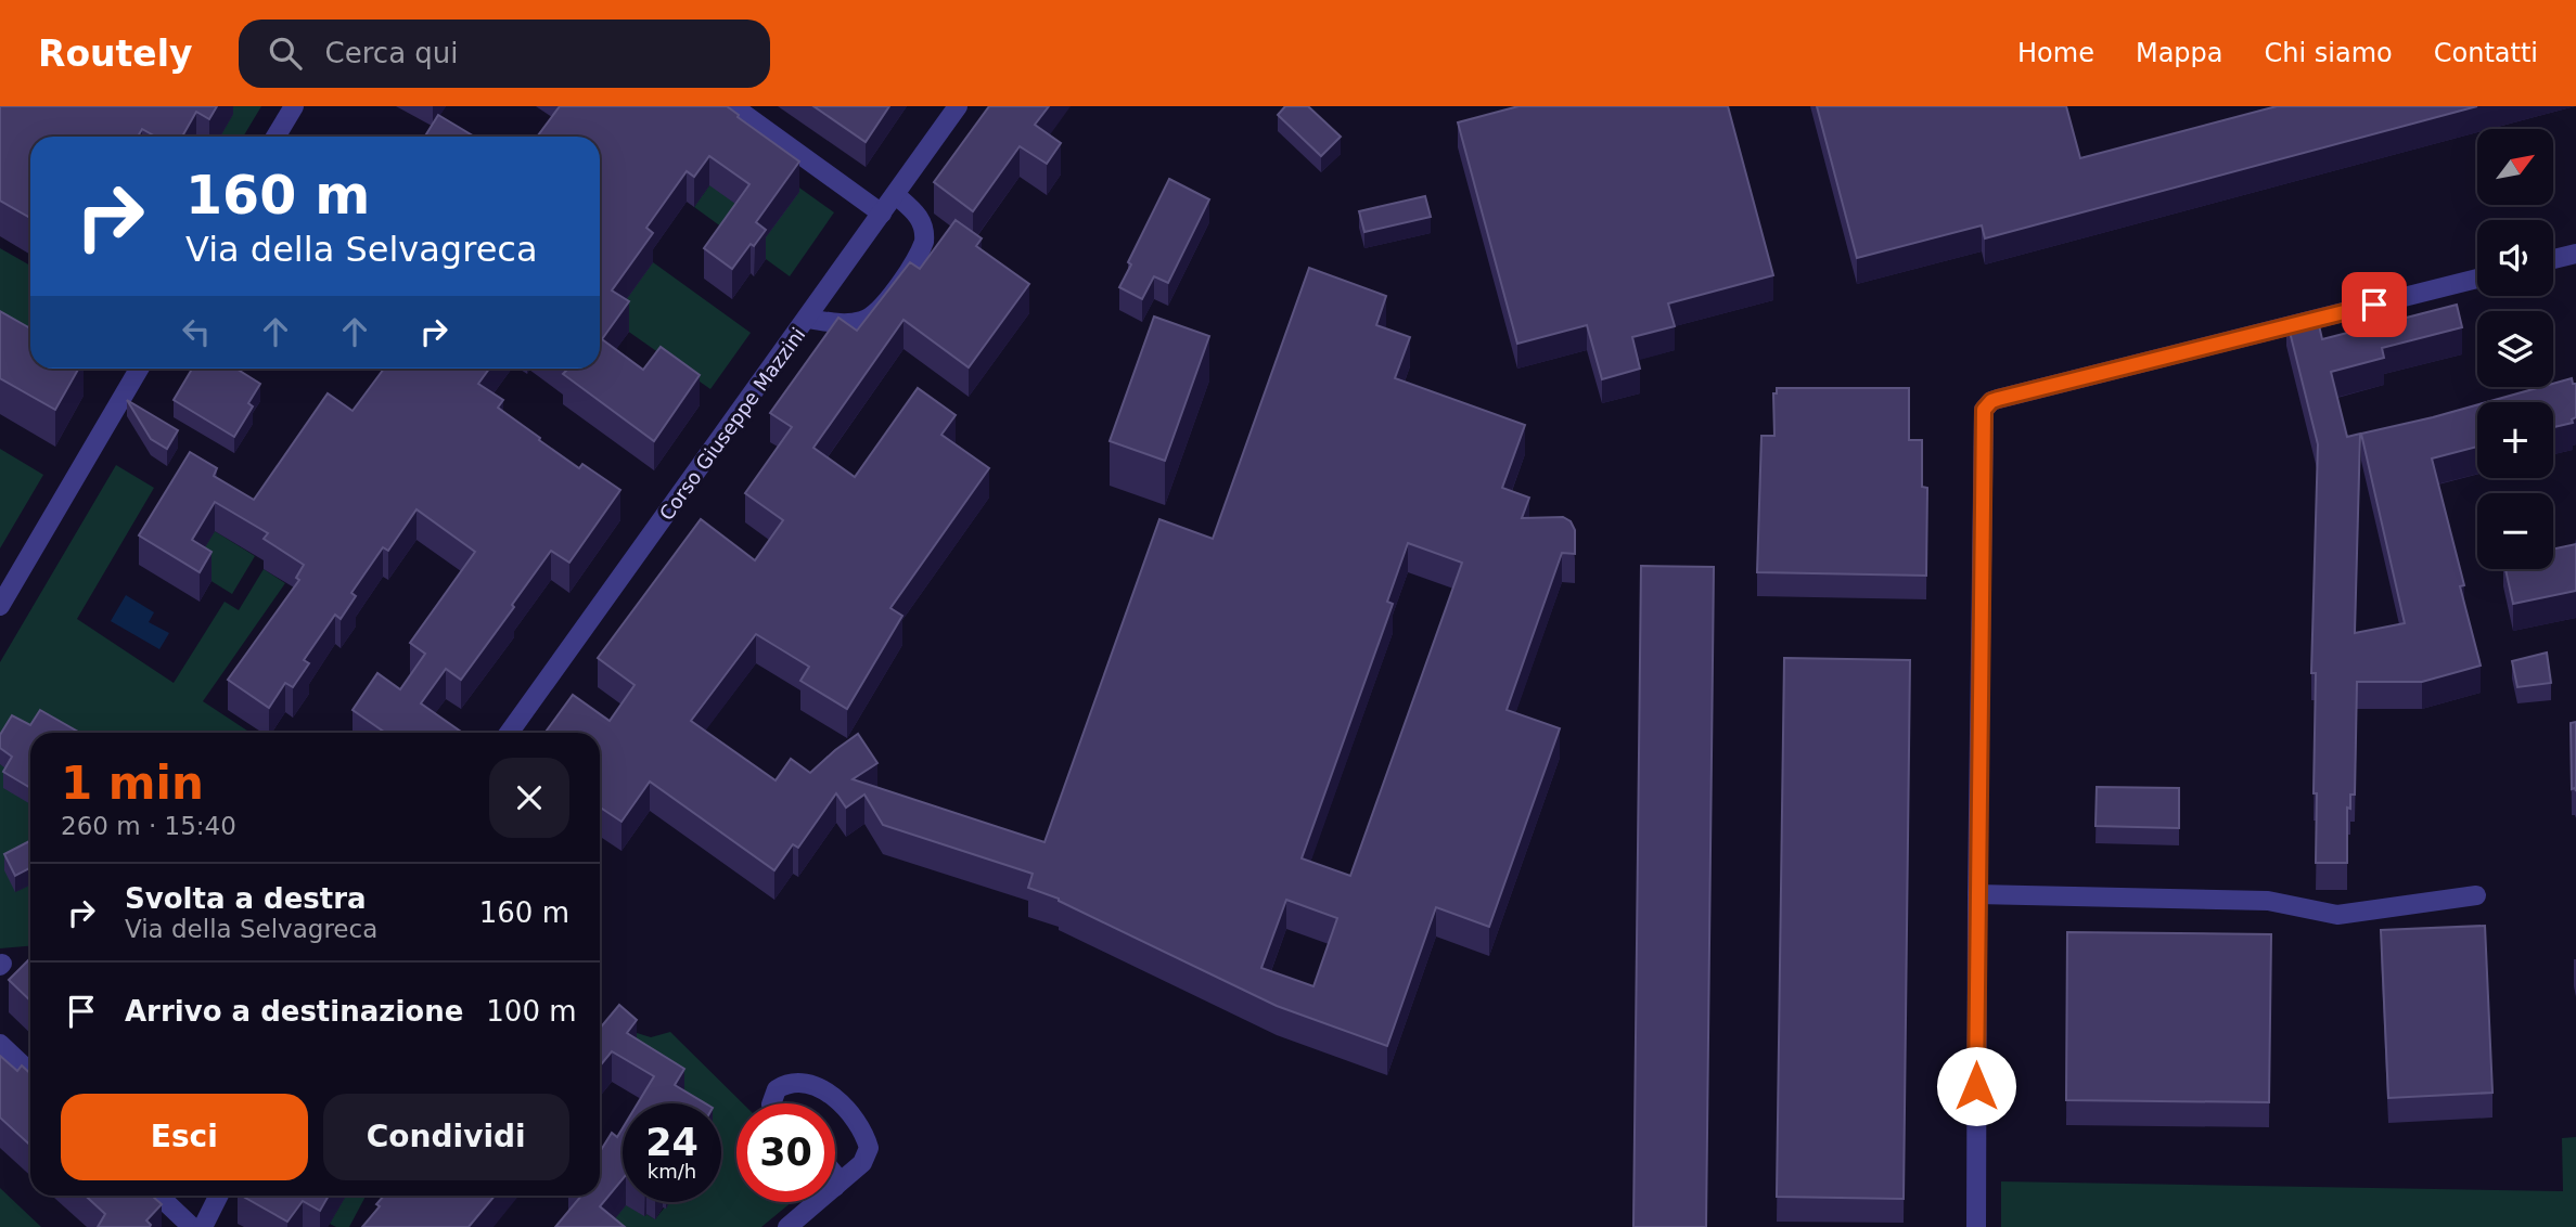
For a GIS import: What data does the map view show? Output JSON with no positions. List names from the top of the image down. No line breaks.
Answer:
{"streets":{"street":["Corso Giuseppe Mazzini"]},"north":"top right","page":{"header":"Routely","search":"Cerca qui","nav":["Home","Mappa","Chi siamo","Contatti"],"map_buttons":["+","−"],"turn":["160 m","Via della Selvagreca"],"heading":["1 min","260 m · 15:40"],"list":[{"name":"Svolta a destra","note":"Via della Selvagreca","value":"160 m"},{"name":"Arrivo a destinazione","value":"100 m"}],"buttons":["Esci","Condividi"],"speed":"24 km/h","limit":"30"}}
